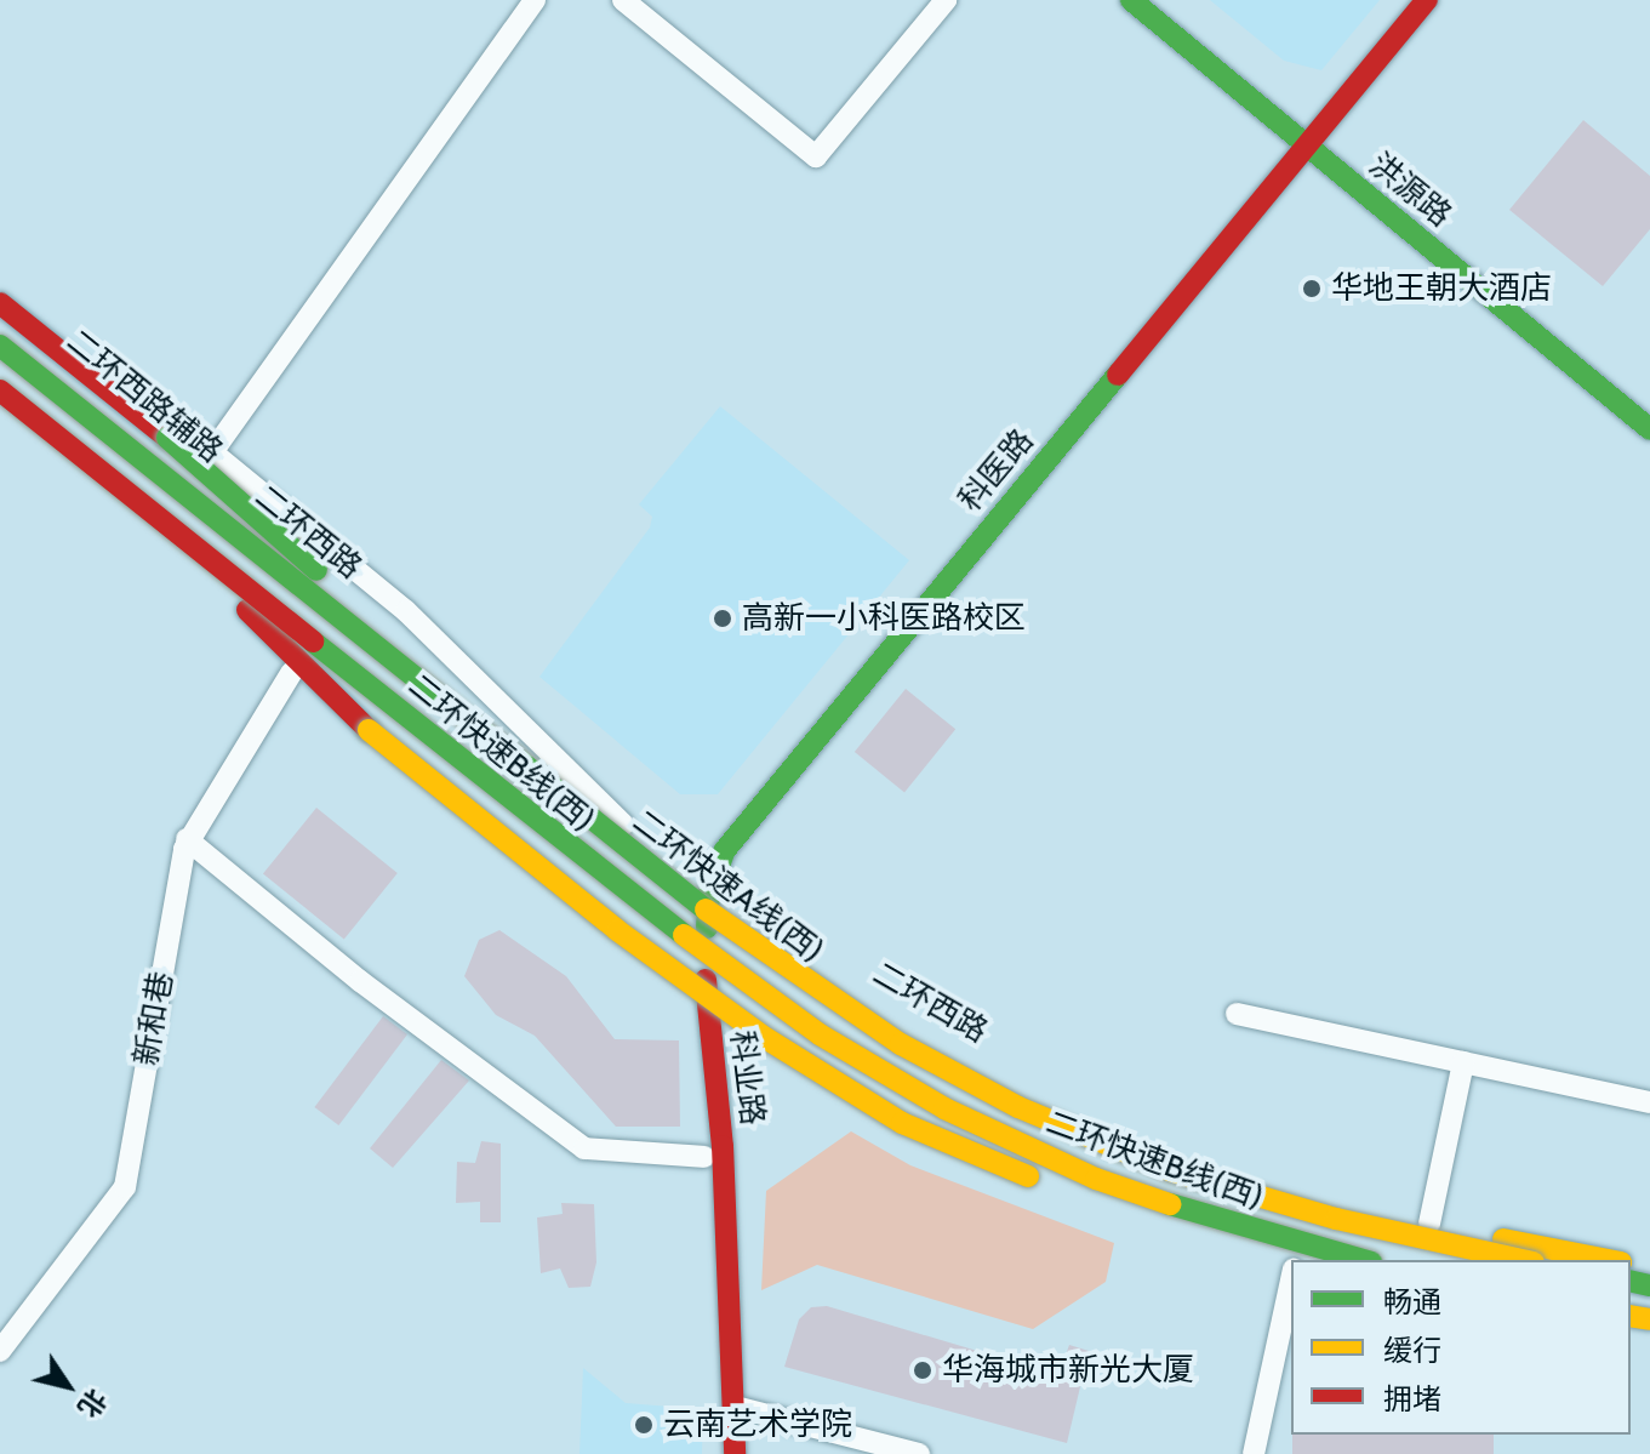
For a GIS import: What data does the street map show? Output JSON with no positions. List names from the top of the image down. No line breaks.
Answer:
{"streets":{"main road":["洪源路","科医路","二环西路","二环快速B线(西)","二环快速A线(西)","科业路"],"street":["二环西路辅路","新和巷"]},"crossings":[["洪源路","科医路"],["二环西路辅路","二环西路"],["科医路","二环西路"],["科医路","科业路"]],"places":["华地王朝大酒店","高新一小科医路校区","华海城市新光大厦","云南艺术学院"],"legend":["畅通","缓行","拥堵"],"north":"bottom right"}
